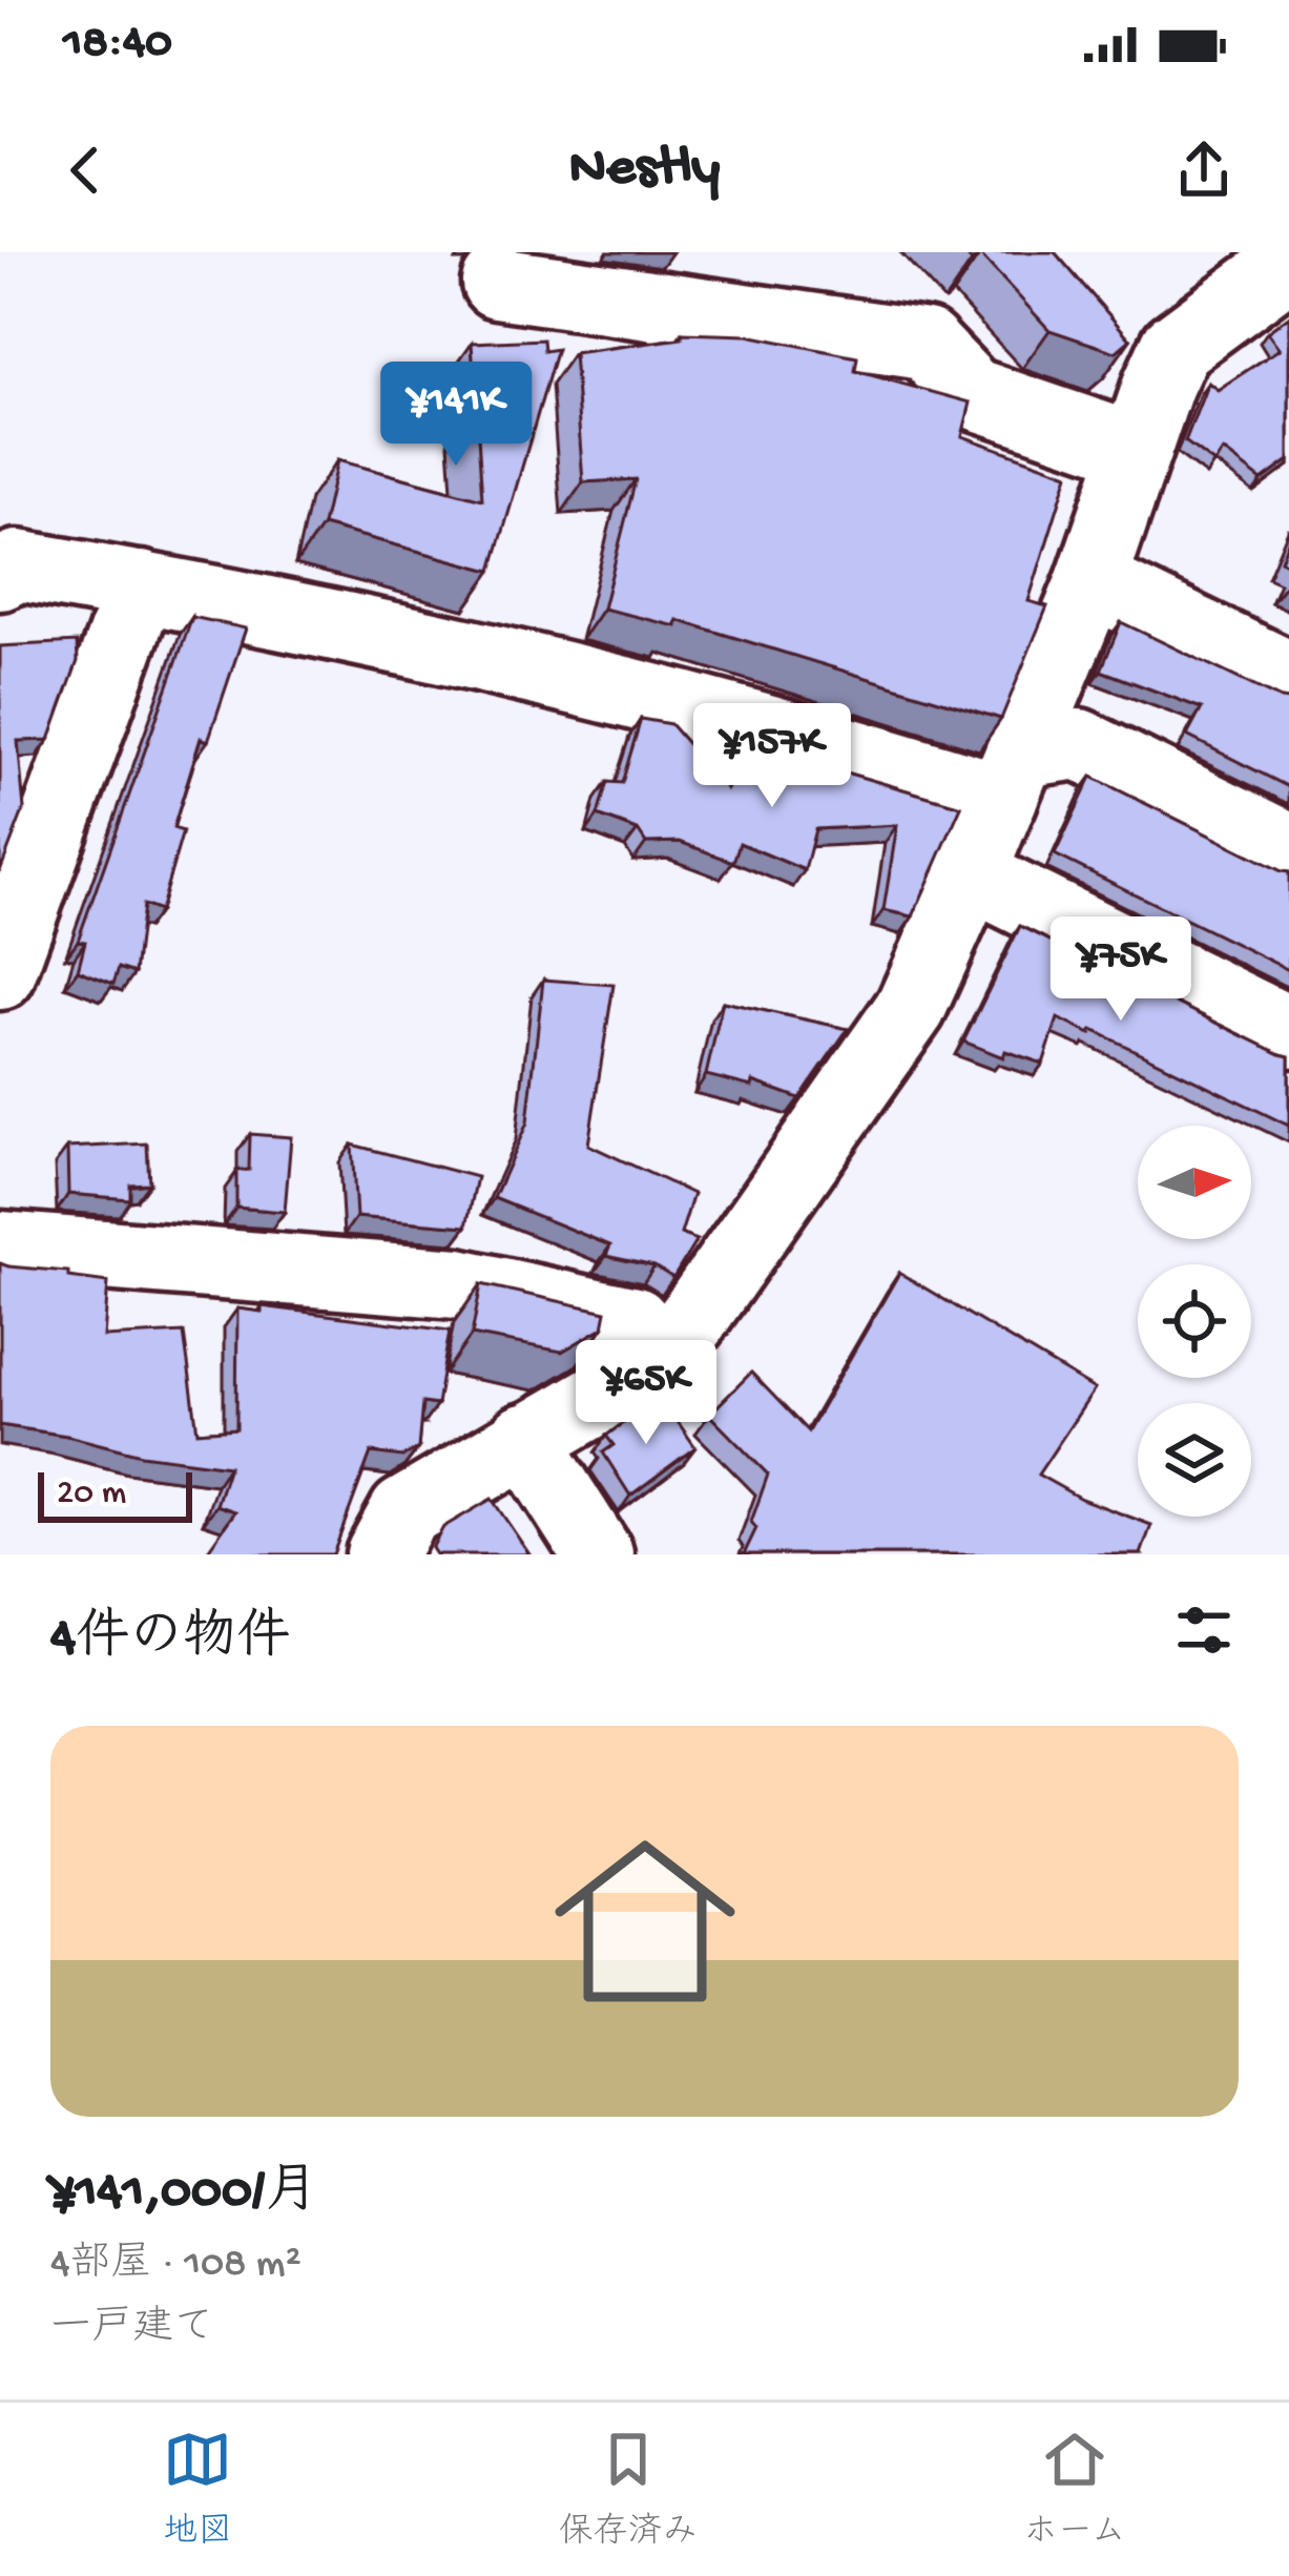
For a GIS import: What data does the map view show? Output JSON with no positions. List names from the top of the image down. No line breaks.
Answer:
{"scale_bar":"20 m","north":"right","page":{"status":"18:40","header":"Nestly","price":["¥141K","¥157K","¥75K","¥65K"],"scale":"20 m","heading":"4件の物件","list":[{"name":"¥141,000/月","note":"4部屋 · 108 m² · 一戸建て"}],"tabs":["地図","保存済み","ホーム"]}}
